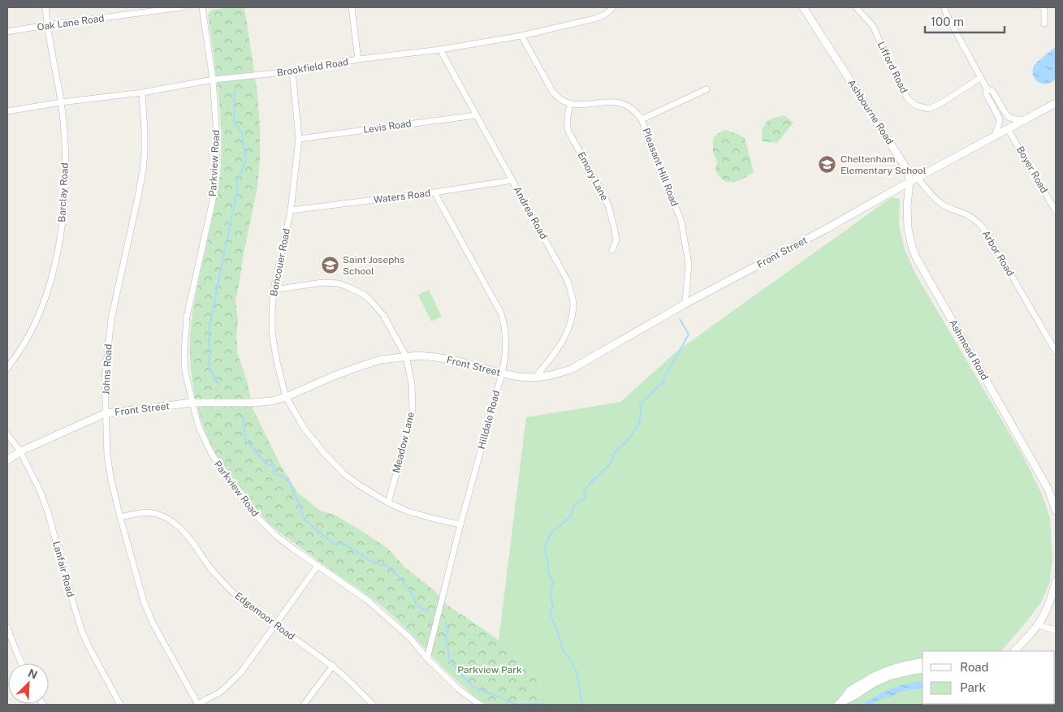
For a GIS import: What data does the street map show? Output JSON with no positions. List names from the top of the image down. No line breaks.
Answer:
{"streets":{"street":["Oak Lane Road","Brookfield Road","Lifford Road","Ashbourne Road","Levis Road","Parkview Road","Pleasant Hill Road","Boyer Road","Emory Lane","Barclay Road","Waters Road","Andrea Road","Front Street","Arbor Road","Boncouer Road","Ashmead Road","Johns Road","Hilldale Road","Meadow Lane","Lanfair Road","Edgemoor Road"]},"crossings":[["Oak Lane Road","Barclay Road"],["Brookfield Road","Parkview Road"],["Brookfield Road","Barclay Road"],["Brookfield Road","Andrea Road"],["Brookfield Road","Boncouer Road"],["Brookfield Road","Johns Road"],["Ashbourne Road","Front Street"],["Ashbourne Road","Ashmead Road"],["Levis Road","Andrea Road"],["Levis Road","Boncouer Road"],["Parkview Road","Front Street"],["Parkview Road","Hilldale Road"],["Pleasant Hill Road","Emory Lane"],["Pleasant Hill Road","Front Street"],["Waters Road","Andrea Road"],["Waters Road","Boncouer Road"],["Waters Road","Hilldale Road"],["Andrea Road","Front Street"],["Front Street","Boncouer Road"],["Front Street","Ashmead Road"],["Front Street","Johns Road"],["Front Street","Hilldale Road"],["Front Street","Meadow Lane"],["Front Street","Lanfair Road"],["Boncouer Road","Hilldale Road"],["Boncouer Road","Meadow Lane"],["Johns Road","Edgemoor Road"]],"parks":["Parkview Park"],"places":{"school or university":["Cheltenham Elementary School","Saint Josephs School"]},"legend":["Road","Park"],"scale_bar":"100 m","north":"top right"}
